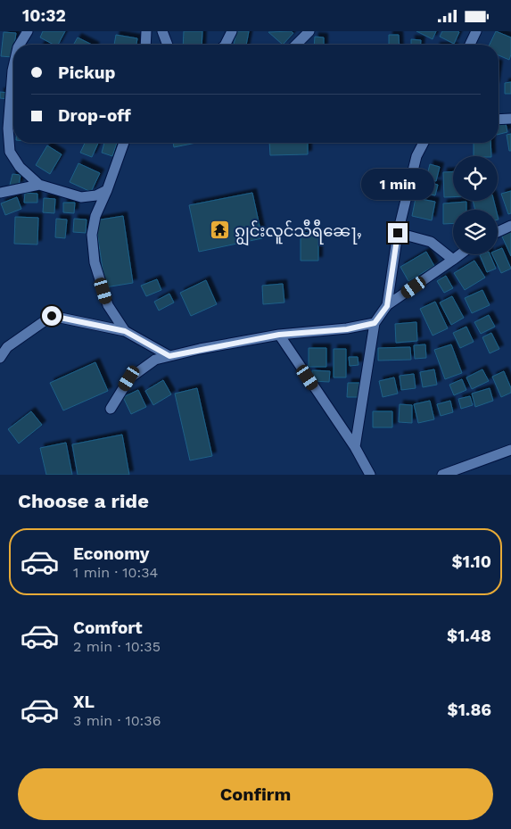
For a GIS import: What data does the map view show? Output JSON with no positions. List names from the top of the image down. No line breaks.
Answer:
{"places":{"temple":["ၵျွင်းလူင်သီရီၼေႃႇ"]},"page":{"status":"10:32","banner":["Pickup","Drop-off"],"bubble":"1 min","heading":"Choose a ride","list":[{"name":"Economy","note":"1 min · 10:34","value":"$1.10"},{"name":"Comfort","note":"2 min · 10:35","value":"$1.48"},{"name":"XL","note":"3 min · 10:36","value":"$1.86"}],"buttons":"Confirm"}}
